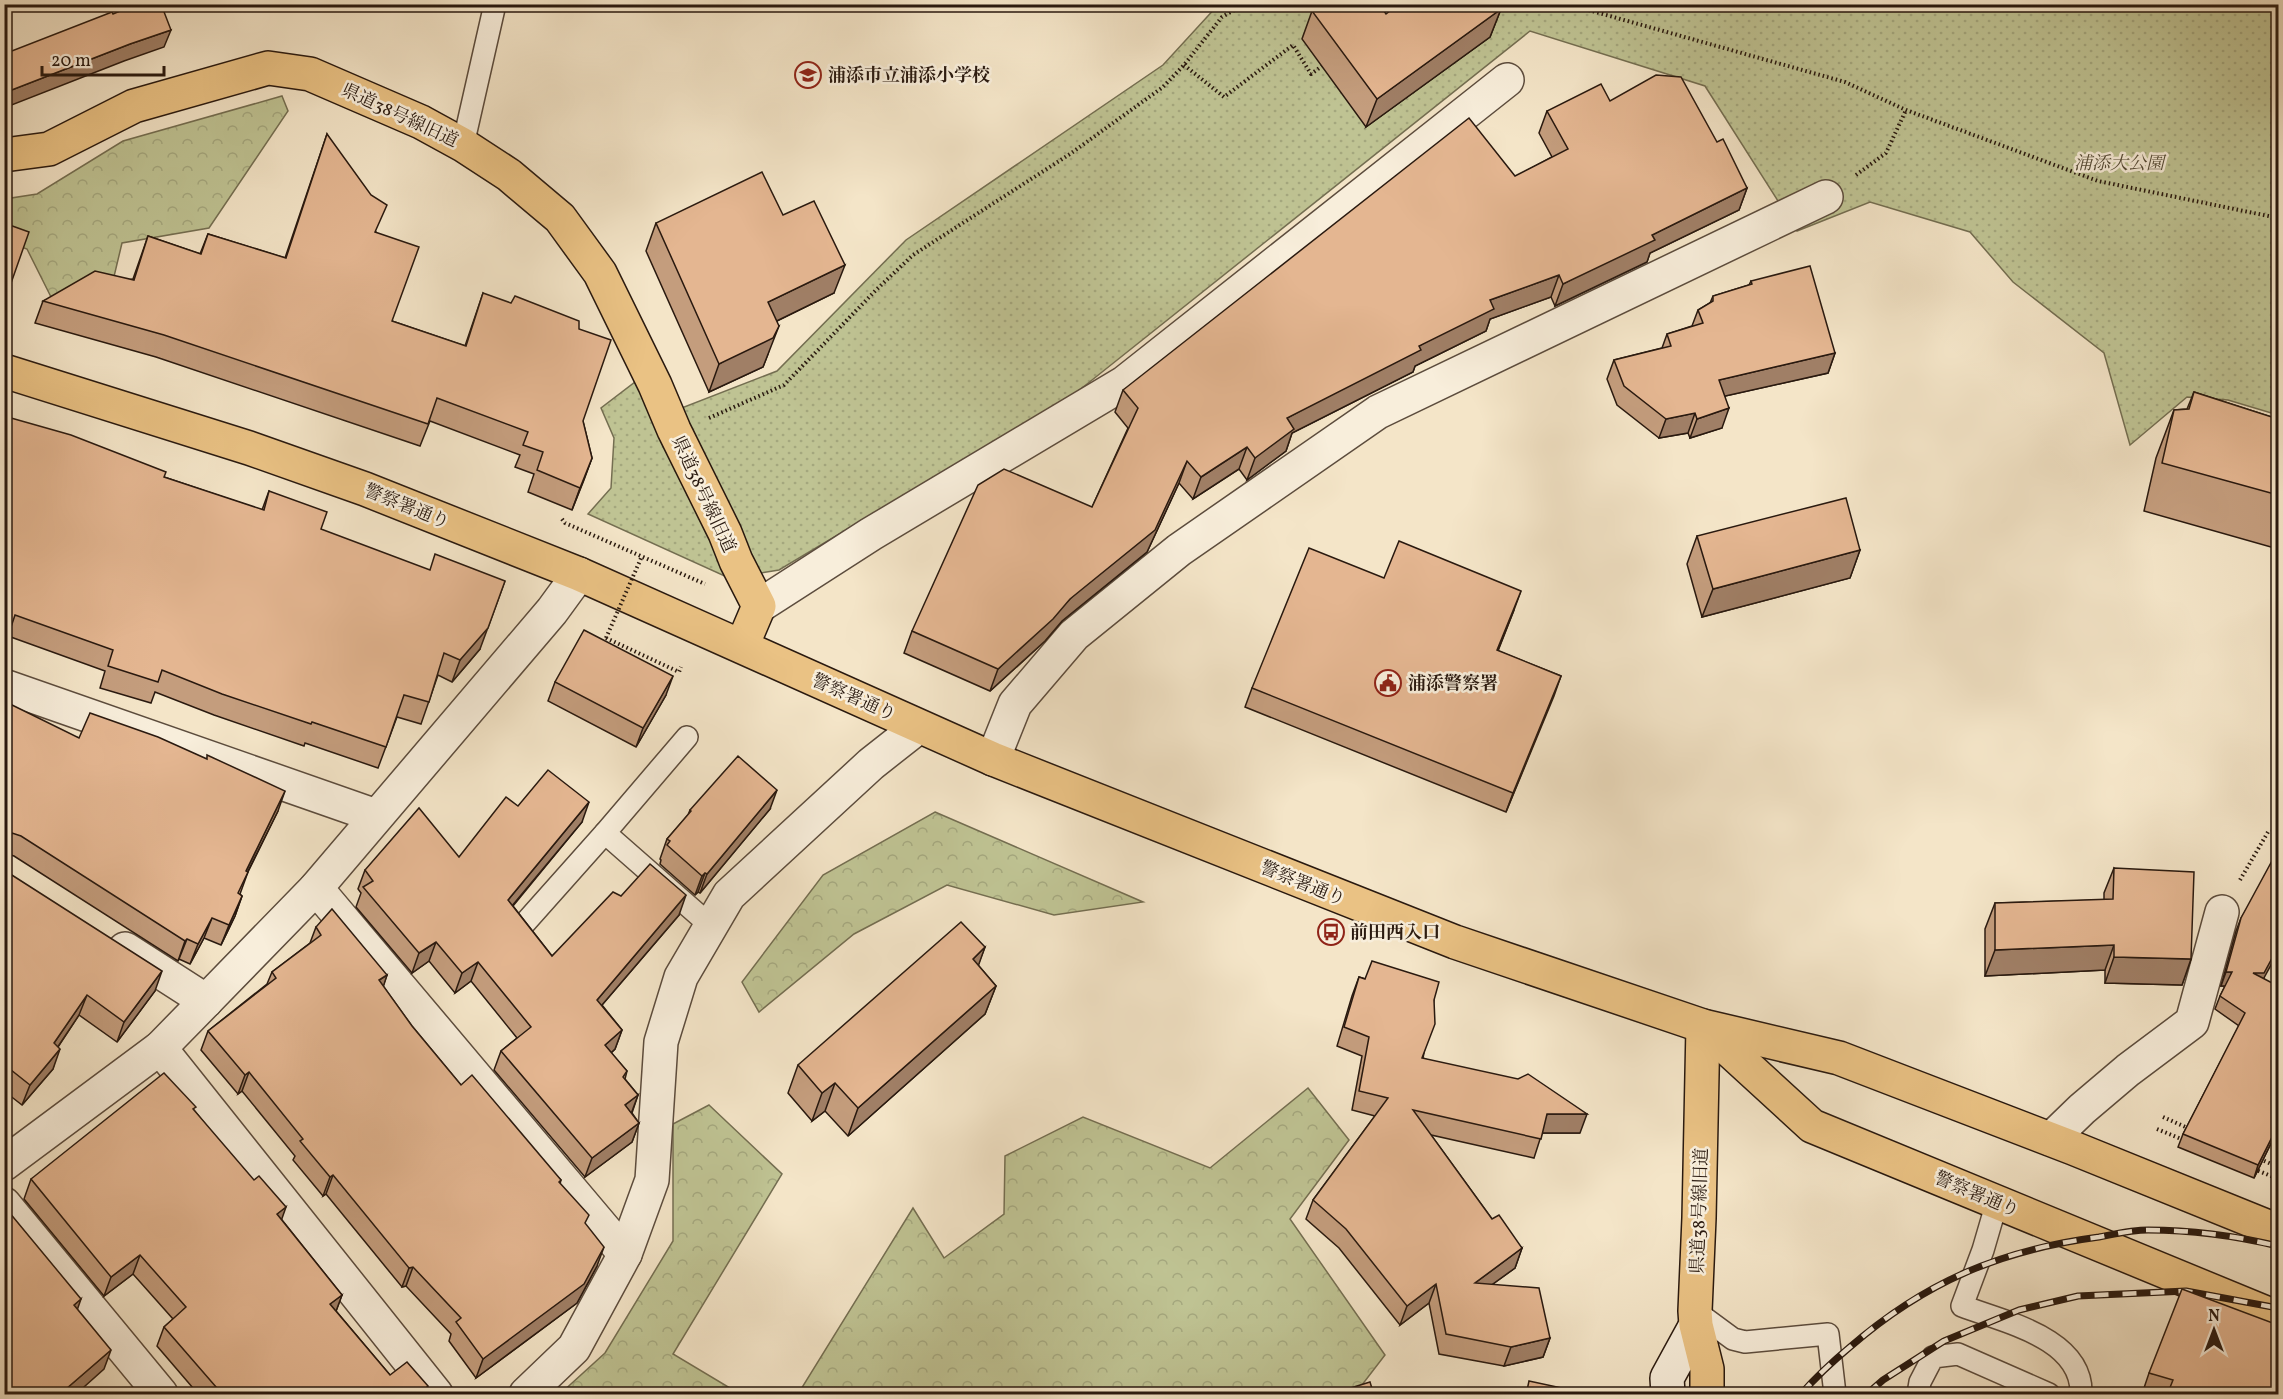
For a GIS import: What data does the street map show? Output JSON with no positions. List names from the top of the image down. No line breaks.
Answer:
{"streets":{"main road":["県道38号線旧道","警察署通り"]},"crossings":[["県道38号線旧道","警察署通り"]],"parks":["浦添大公園"],"places":{"school or university":["浦添市立浦添小学校"],"public building":["浦添警察署"],"bus stop":["前田西入口"]},"scale_bar":"20 m","north":"top"}
